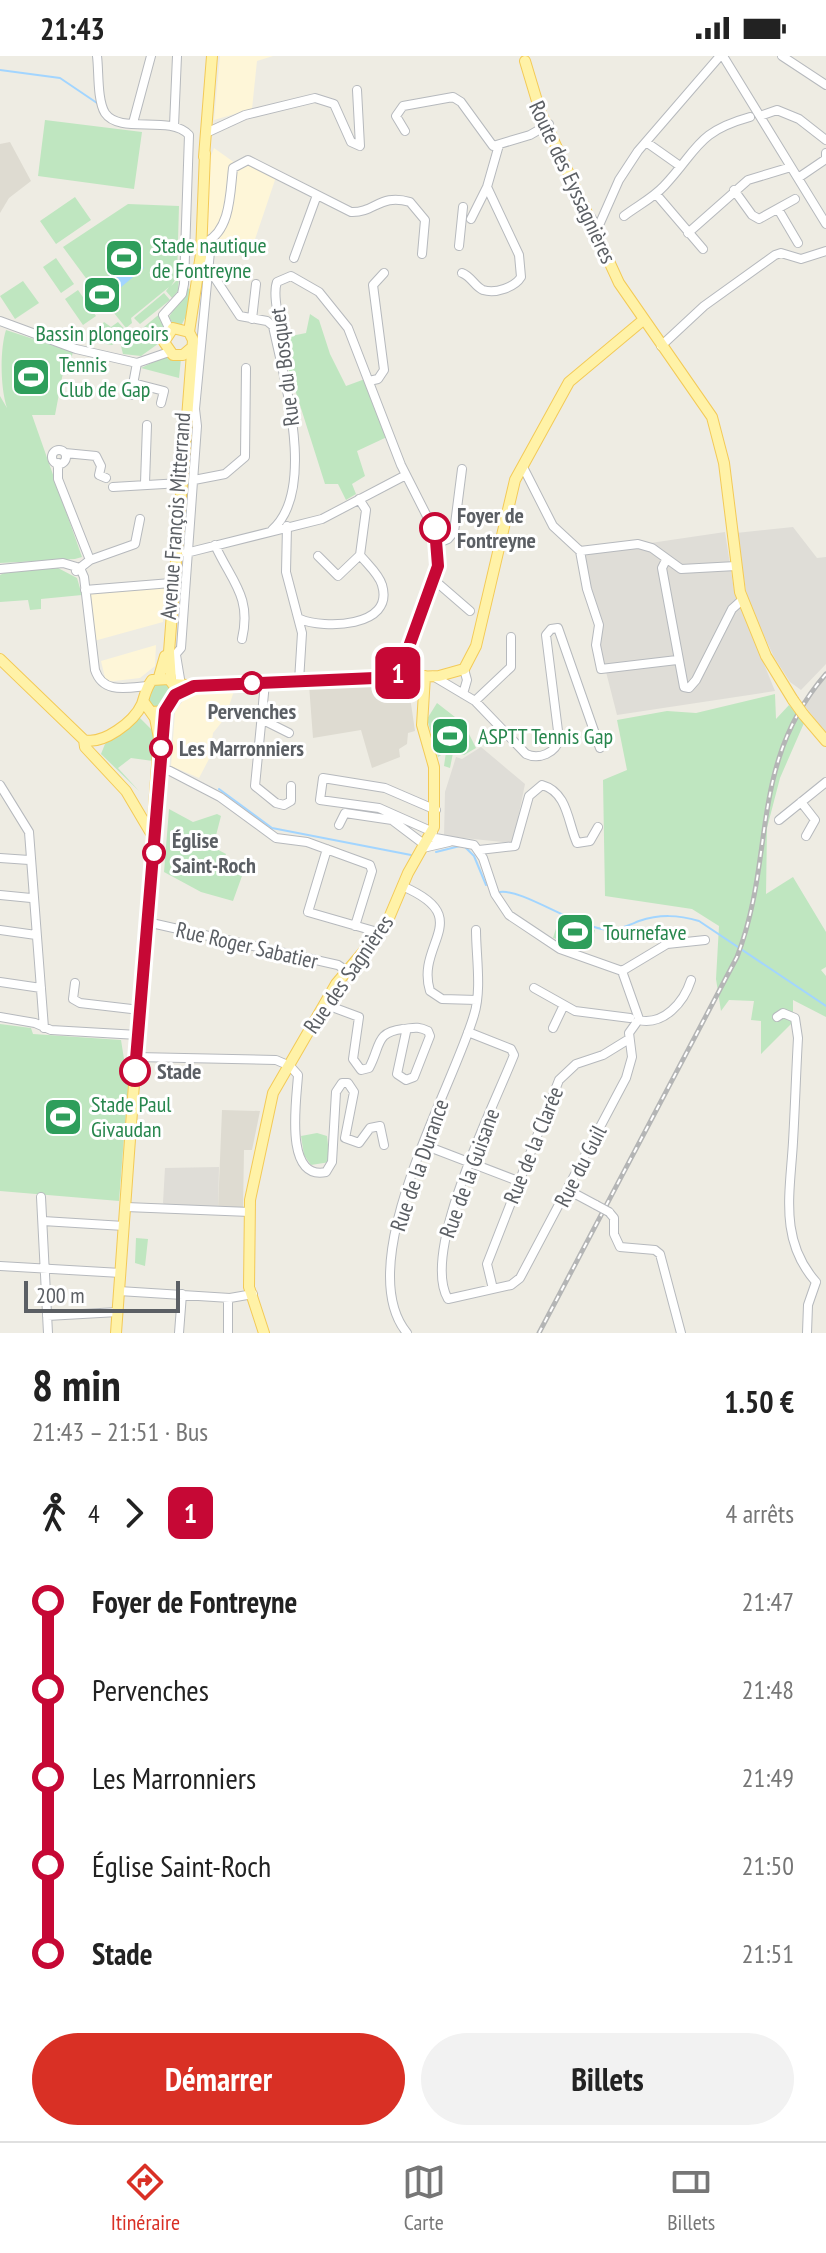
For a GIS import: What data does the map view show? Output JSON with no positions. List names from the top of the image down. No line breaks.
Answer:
{"streets":{"main road":["Route des Eyssagnières","Avenue François Mitterrand","Rue des Sagnières"],"street":["Rue du Bosquet","Rue Roger Sabatier","Rue de la Clarée","Rue de la Durance","Rue du Guil","Rue de la Guisane"]},"crossings":[["Rue Roger Sabatier","Rue des Sagnières"],["Rue de la Clarée","Rue du Guil"],["Rue de la Clarée","Rue de la Guisane"],["Rue de la Durance","Rue de la Guisane"],["Rue du Guil","Rue de la Guisane"]],"places":{"sports":["Stade nautique de Fontreyne","Bassin plongeoirs","Tennis Club de Gap","ASPTT Tennis Gap","Tournefave","Stade Paul Givaudan"],"other":["Foyer de Fontreyne","Pervenches","Les Marronniers","Église Saint-Roch","Stade"]},"lines":["bus line 1"],"scale_bar":"200 m","page":{"status":"21:43","on_map":"1","scale":"200 m","heading":["8 min","21:43 – 21:51 · Bus","1.50 €"],"legs":["4","1","4 arrêts"],"list":[{"name":"Foyer de Fontreyne","value":"21:47"},{"name":"Pervenches","value":"21:48"},{"name":"Les Marronniers","value":"21:49"},{"name":"Église Saint-Roch","value":"21:50"},{"name":"Stade","value":"21:51"}],"buttons":["Démarrer","Billets"],"tabs":["Itinéraire","Carte","Billets"]}}
